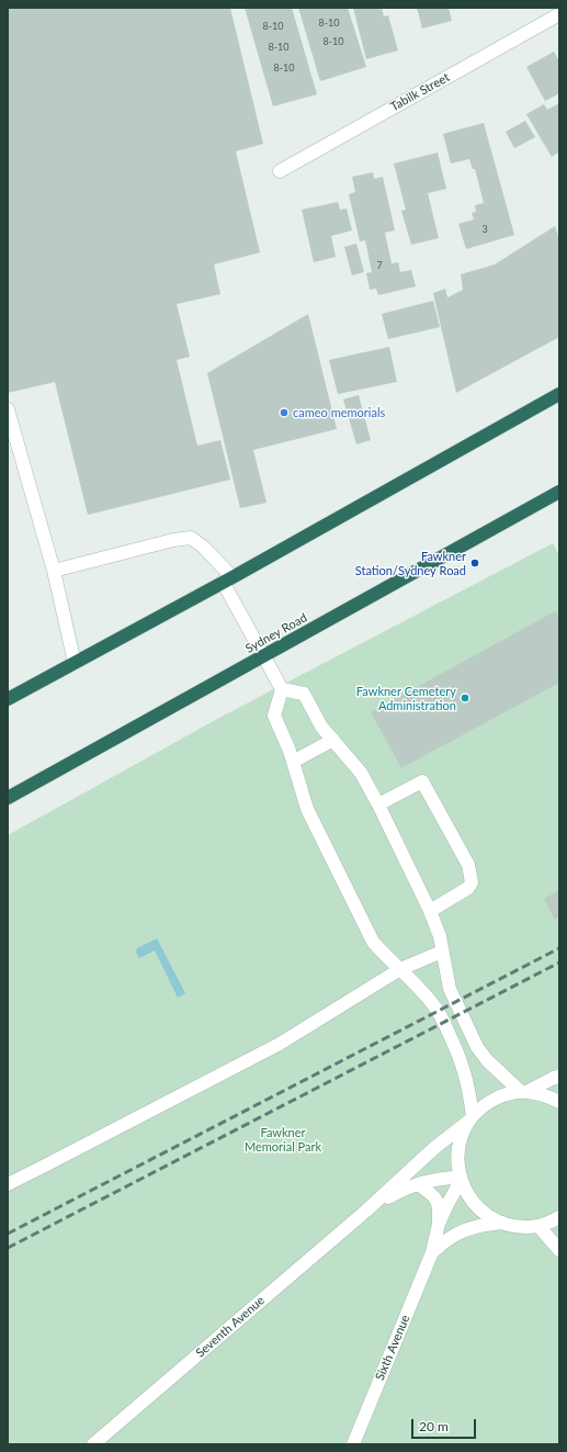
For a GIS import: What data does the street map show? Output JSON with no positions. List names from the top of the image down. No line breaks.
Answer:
{"streets":{"highway":["Sydney Road"],"street":["Tabilk Street","Seventh Avenue","Sixth Avenue"]},"parks":["Fawkner Memorial Park"],"places":["cameo memorials","Fawkner Station/Sydney Road","Fawkner Cemetery Administration"],"house_numbers":["8-10","8-10","8-10","8-10","8-10","3","7"],"scale_bar":"20 m"}
